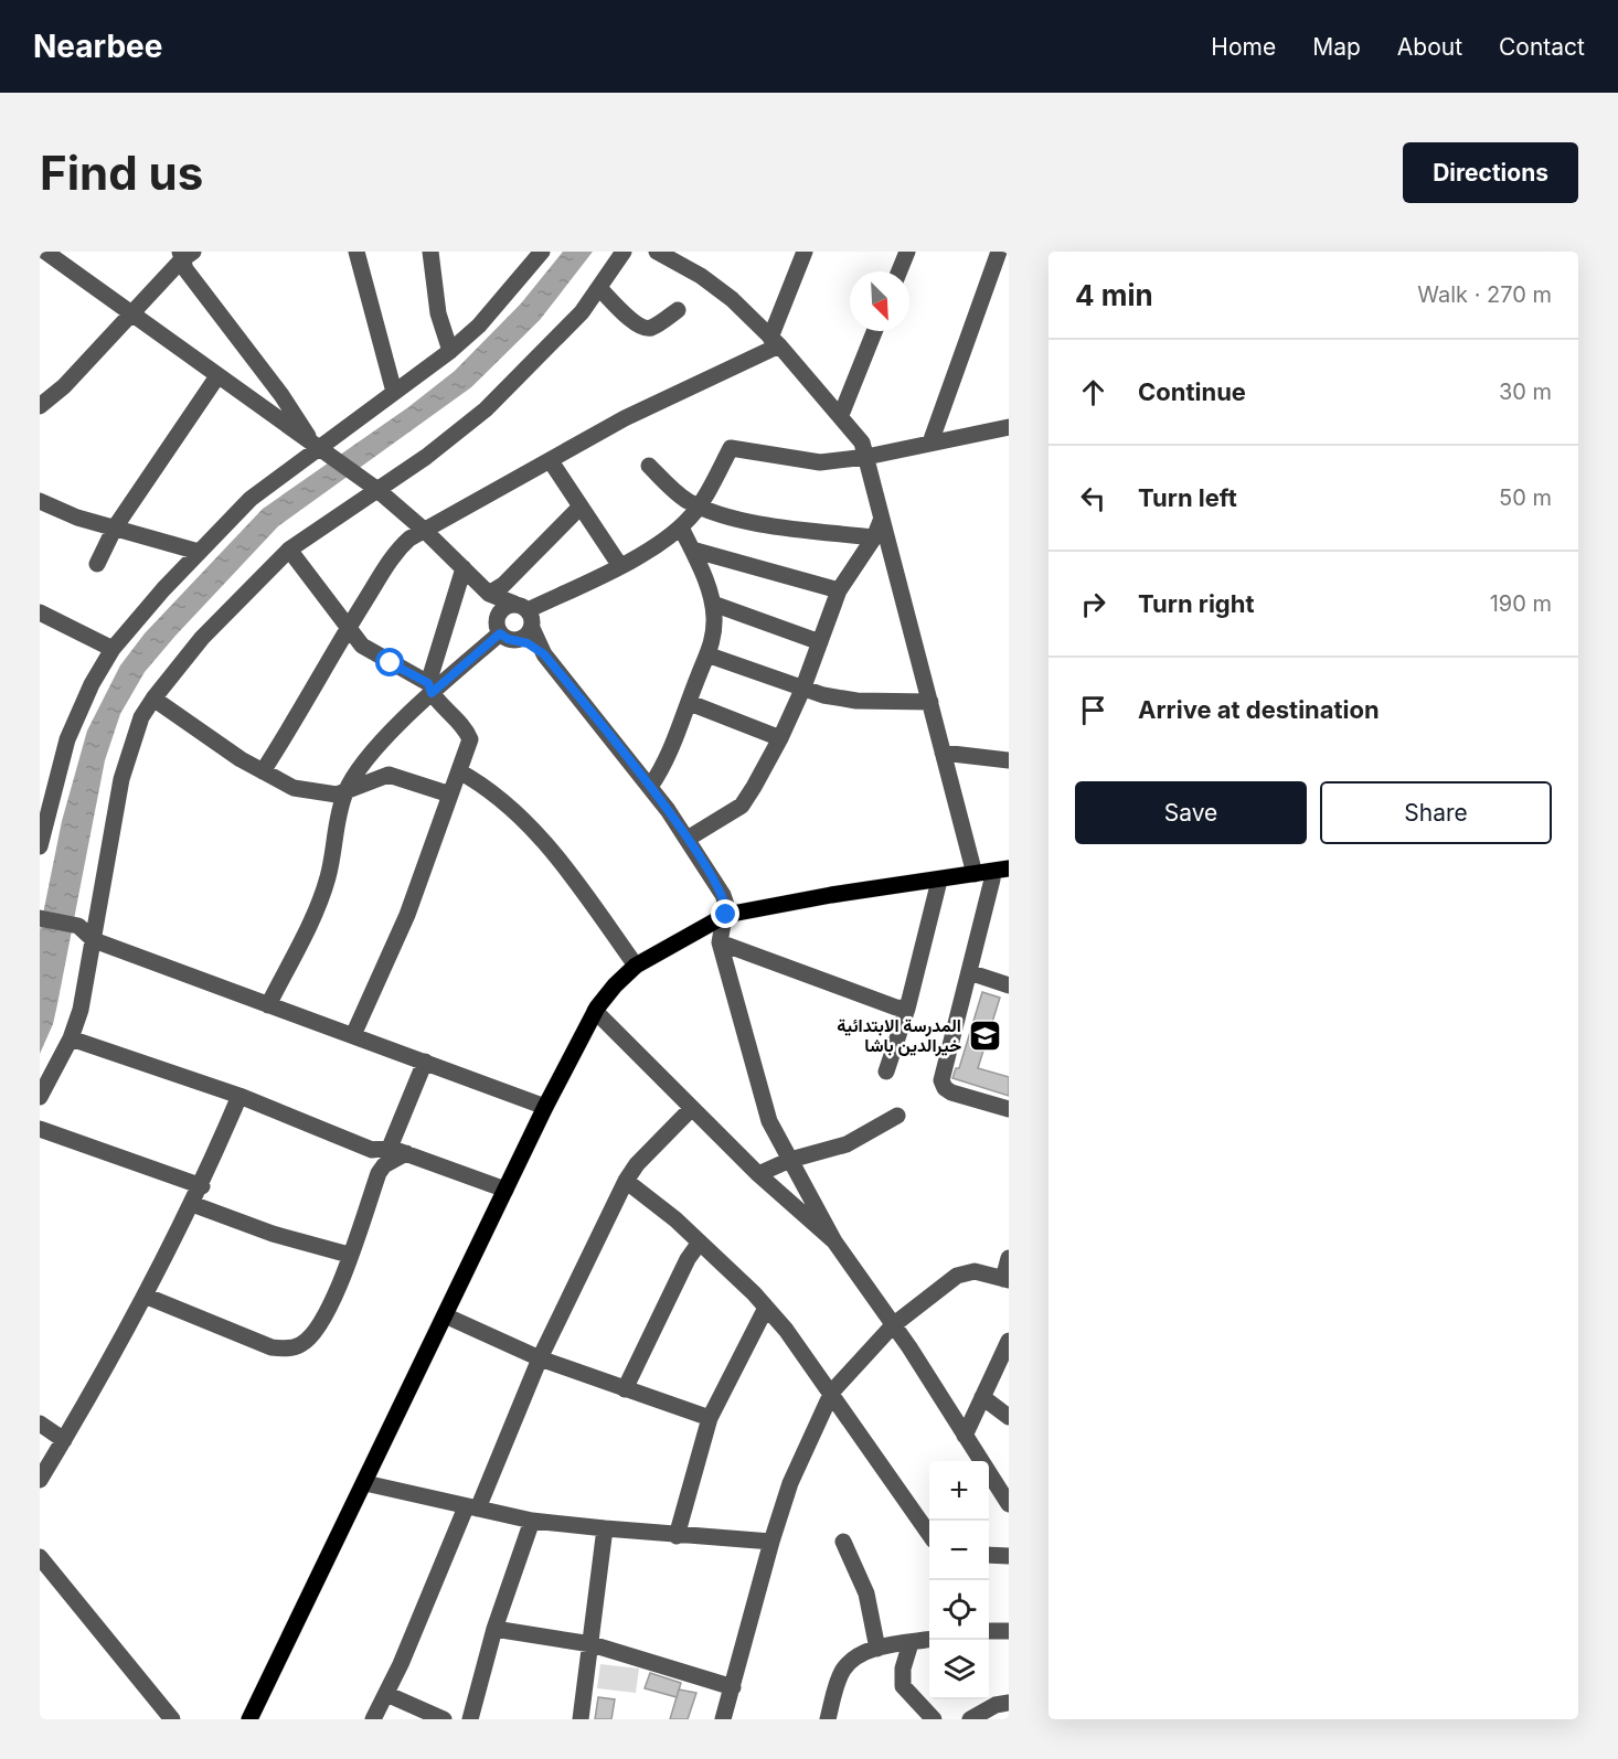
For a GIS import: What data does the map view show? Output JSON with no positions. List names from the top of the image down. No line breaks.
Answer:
{"places":{"school or university":["المدرسة الابتدائية خيرالدين باشا"]},"north":"bottom right","page":{"header":"Nearbee","nav":["Home","Map","About","Contact"],"buttons":["Directions",["Save","Share"]],"title":"Find us","heading":["4 min","Walk · 270 m"],"list":[["Continue","30 m"],["Turn left","50 m"],["Turn right","190 m"],"Arrive at destination"],"map_buttons":["+","−"]}}
